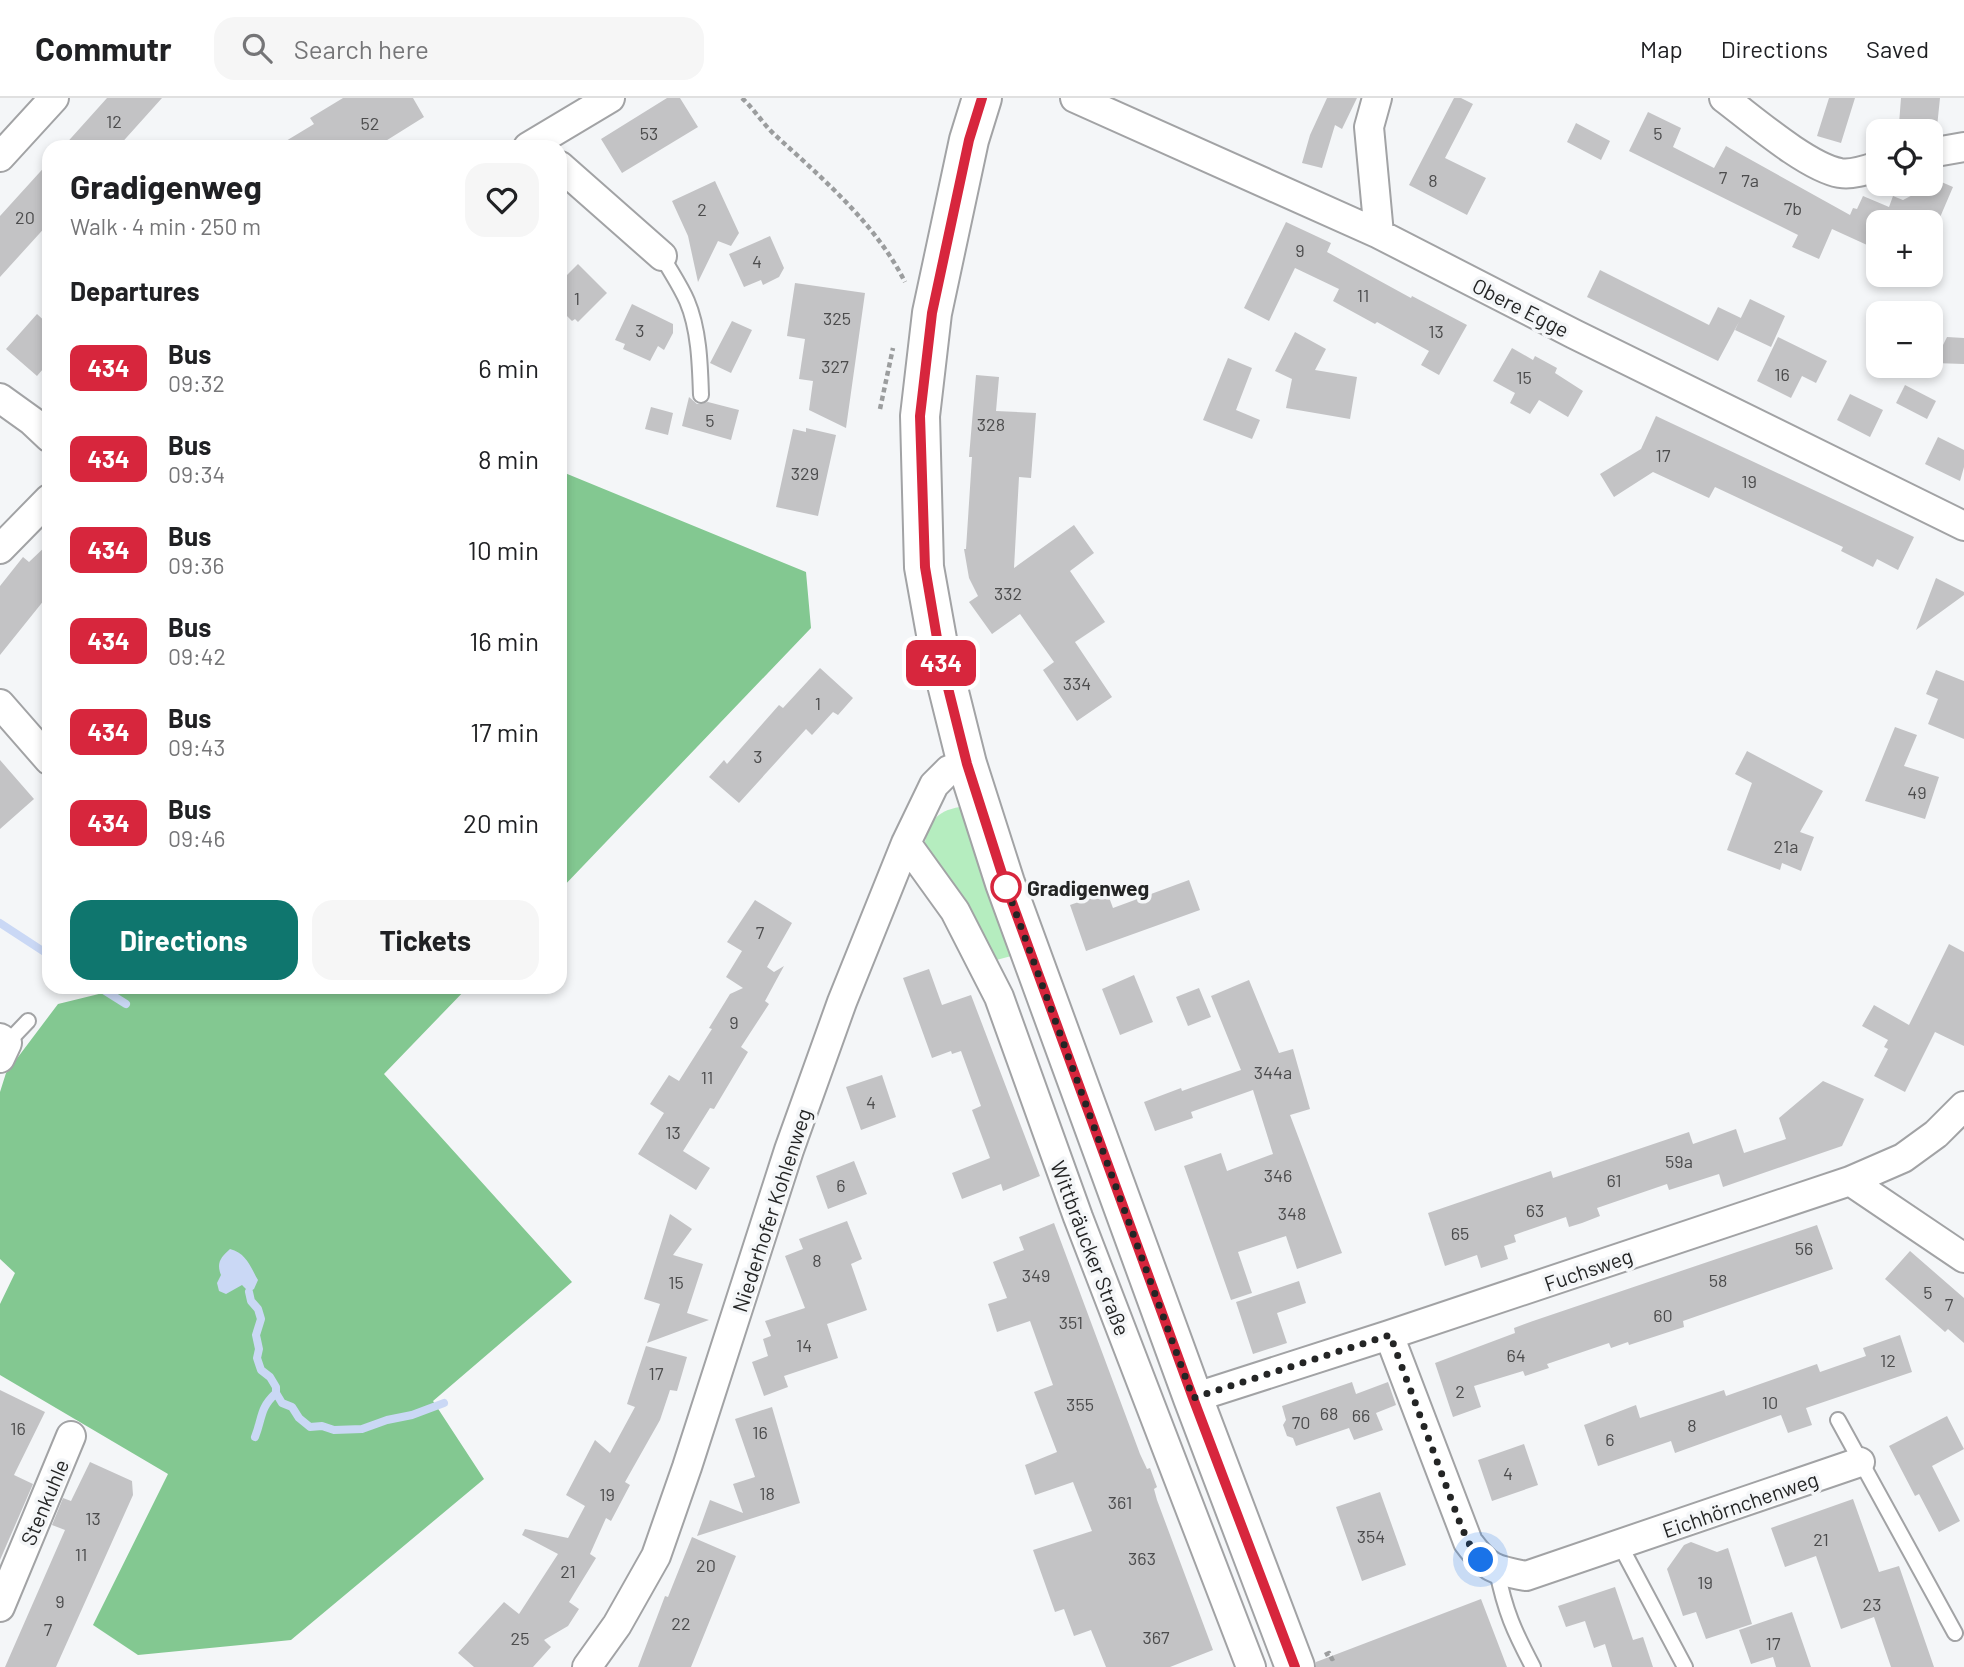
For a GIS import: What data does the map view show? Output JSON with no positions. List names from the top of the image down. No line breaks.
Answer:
{"streets":{"main road":["Wittbräucker Straße"],"street":["Obere Egge","Niederhofer Kohlenweg","Fuchsweg","Stenkuhle","Eichhörnchenweg"]},"crossings":[["Niederhofer Kohlenweg","Wittbräucker Straße"],["Wittbräucker Straße","Fuchsweg"]],"places":["Gradigenweg"],"lines":["bus line 434"],"house_numbers":["12","52","53","5","7","8","7a","7b","2","20","9","4","11","1","325","3","13","327","16","15","5","328","17","329","19","332","334","1","3","49","21a","7","9","344a","11","4","13","59a","346","61","6","63","348","65","56","8","349","58","15","5","7","60","351","14","64","12","17","2","10","355","68","66","70","8","16","16","6","4","18","19","361","13","354","21","11","363","20","21","19","9","23","22","7","367","25","17"],"page":{"header":"Commutr","search":"Search here","nav":["Map","Directions","Saved"],"on_map":"434","map_buttons":["+","−"],"heading":[["Gradigenweg","Walk · 4 min · 250 m"],"Departures"],"list":[{"mark":"434","name":"Bus","note":"09:32","value":"6 min"},{"mark":"434","name":"Bus","note":"09:34","value":"8 min"},{"mark":"434","name":"Bus","note":"09:36","value":"10 min"},{"mark":"434","name":"Bus","note":"09:42","value":"16 min"},{"mark":"434","name":"Bus","note":"09:43","value":"17 min"},{"mark":"434","name":"Bus","note":"09:46","value":"20 min"}],"buttons":["Directions","Tickets"]}}
